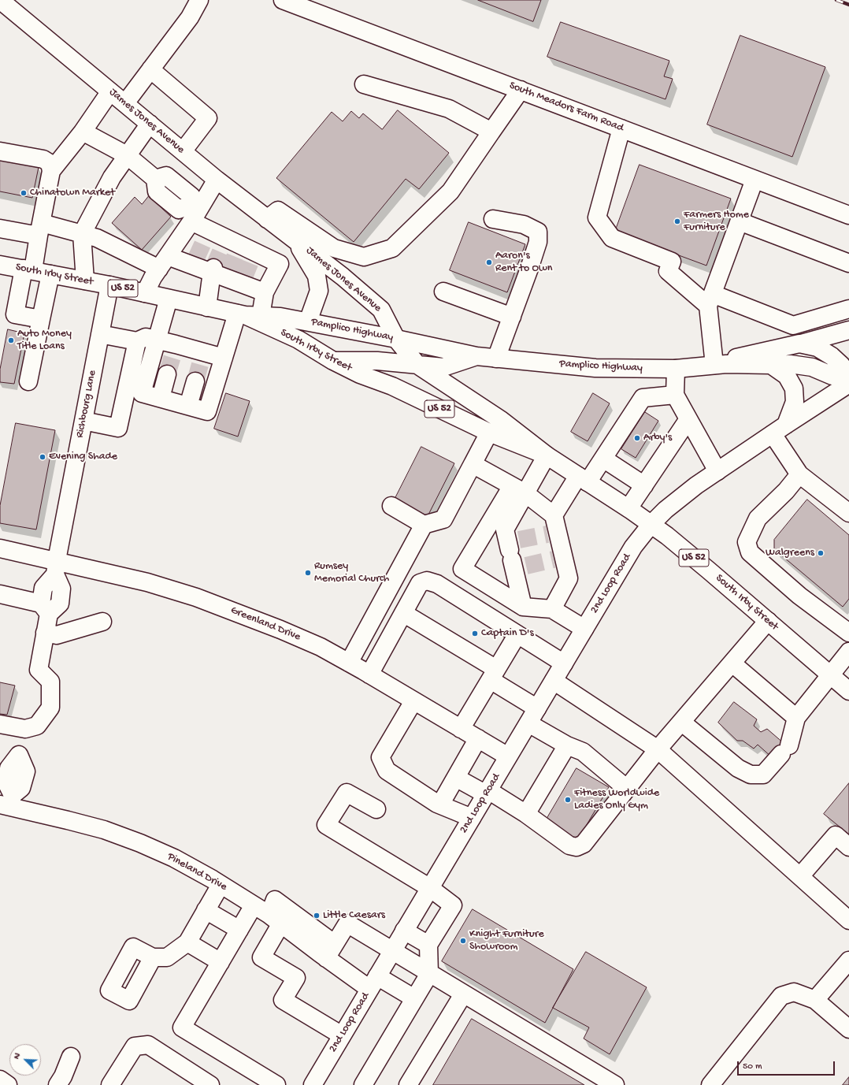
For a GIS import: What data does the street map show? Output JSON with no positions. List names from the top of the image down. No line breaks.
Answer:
{"streets":{"main road":["South Meadors Farm Road","James Jones Avenue","South Irby Street","US 52","Pamplico Highway","Richbourg Lane","2nd Loop Road","Greenland Drive","Pineland Drive"]},"crossings":[["James Jones Avenue","South Irby Street"],["James Jones Avenue","Pamplico Highway"],["South Irby Street","Pamplico Highway"],["South Irby Street","Richbourg Lane"],["South Irby Street","2nd Loop Road"],["Richbourg Lane","Greenland Drive"],["2nd Loop Road","Greenland Drive"],["2nd Loop Road","Pineland Drive"]],"places":["Chinatown Market","Farmers Home Furniture","Aaron's Rent to Own","Auto Money Title Loans","Arby's","Evening Shade","Walgreens","Rumsey Memorial Church","Captain D's","Fitness Worldwide Ladies Only Gym","Little Caesars","Knight Furniture Showroom"],"scale_bar":"50 m","north":"top left"}
